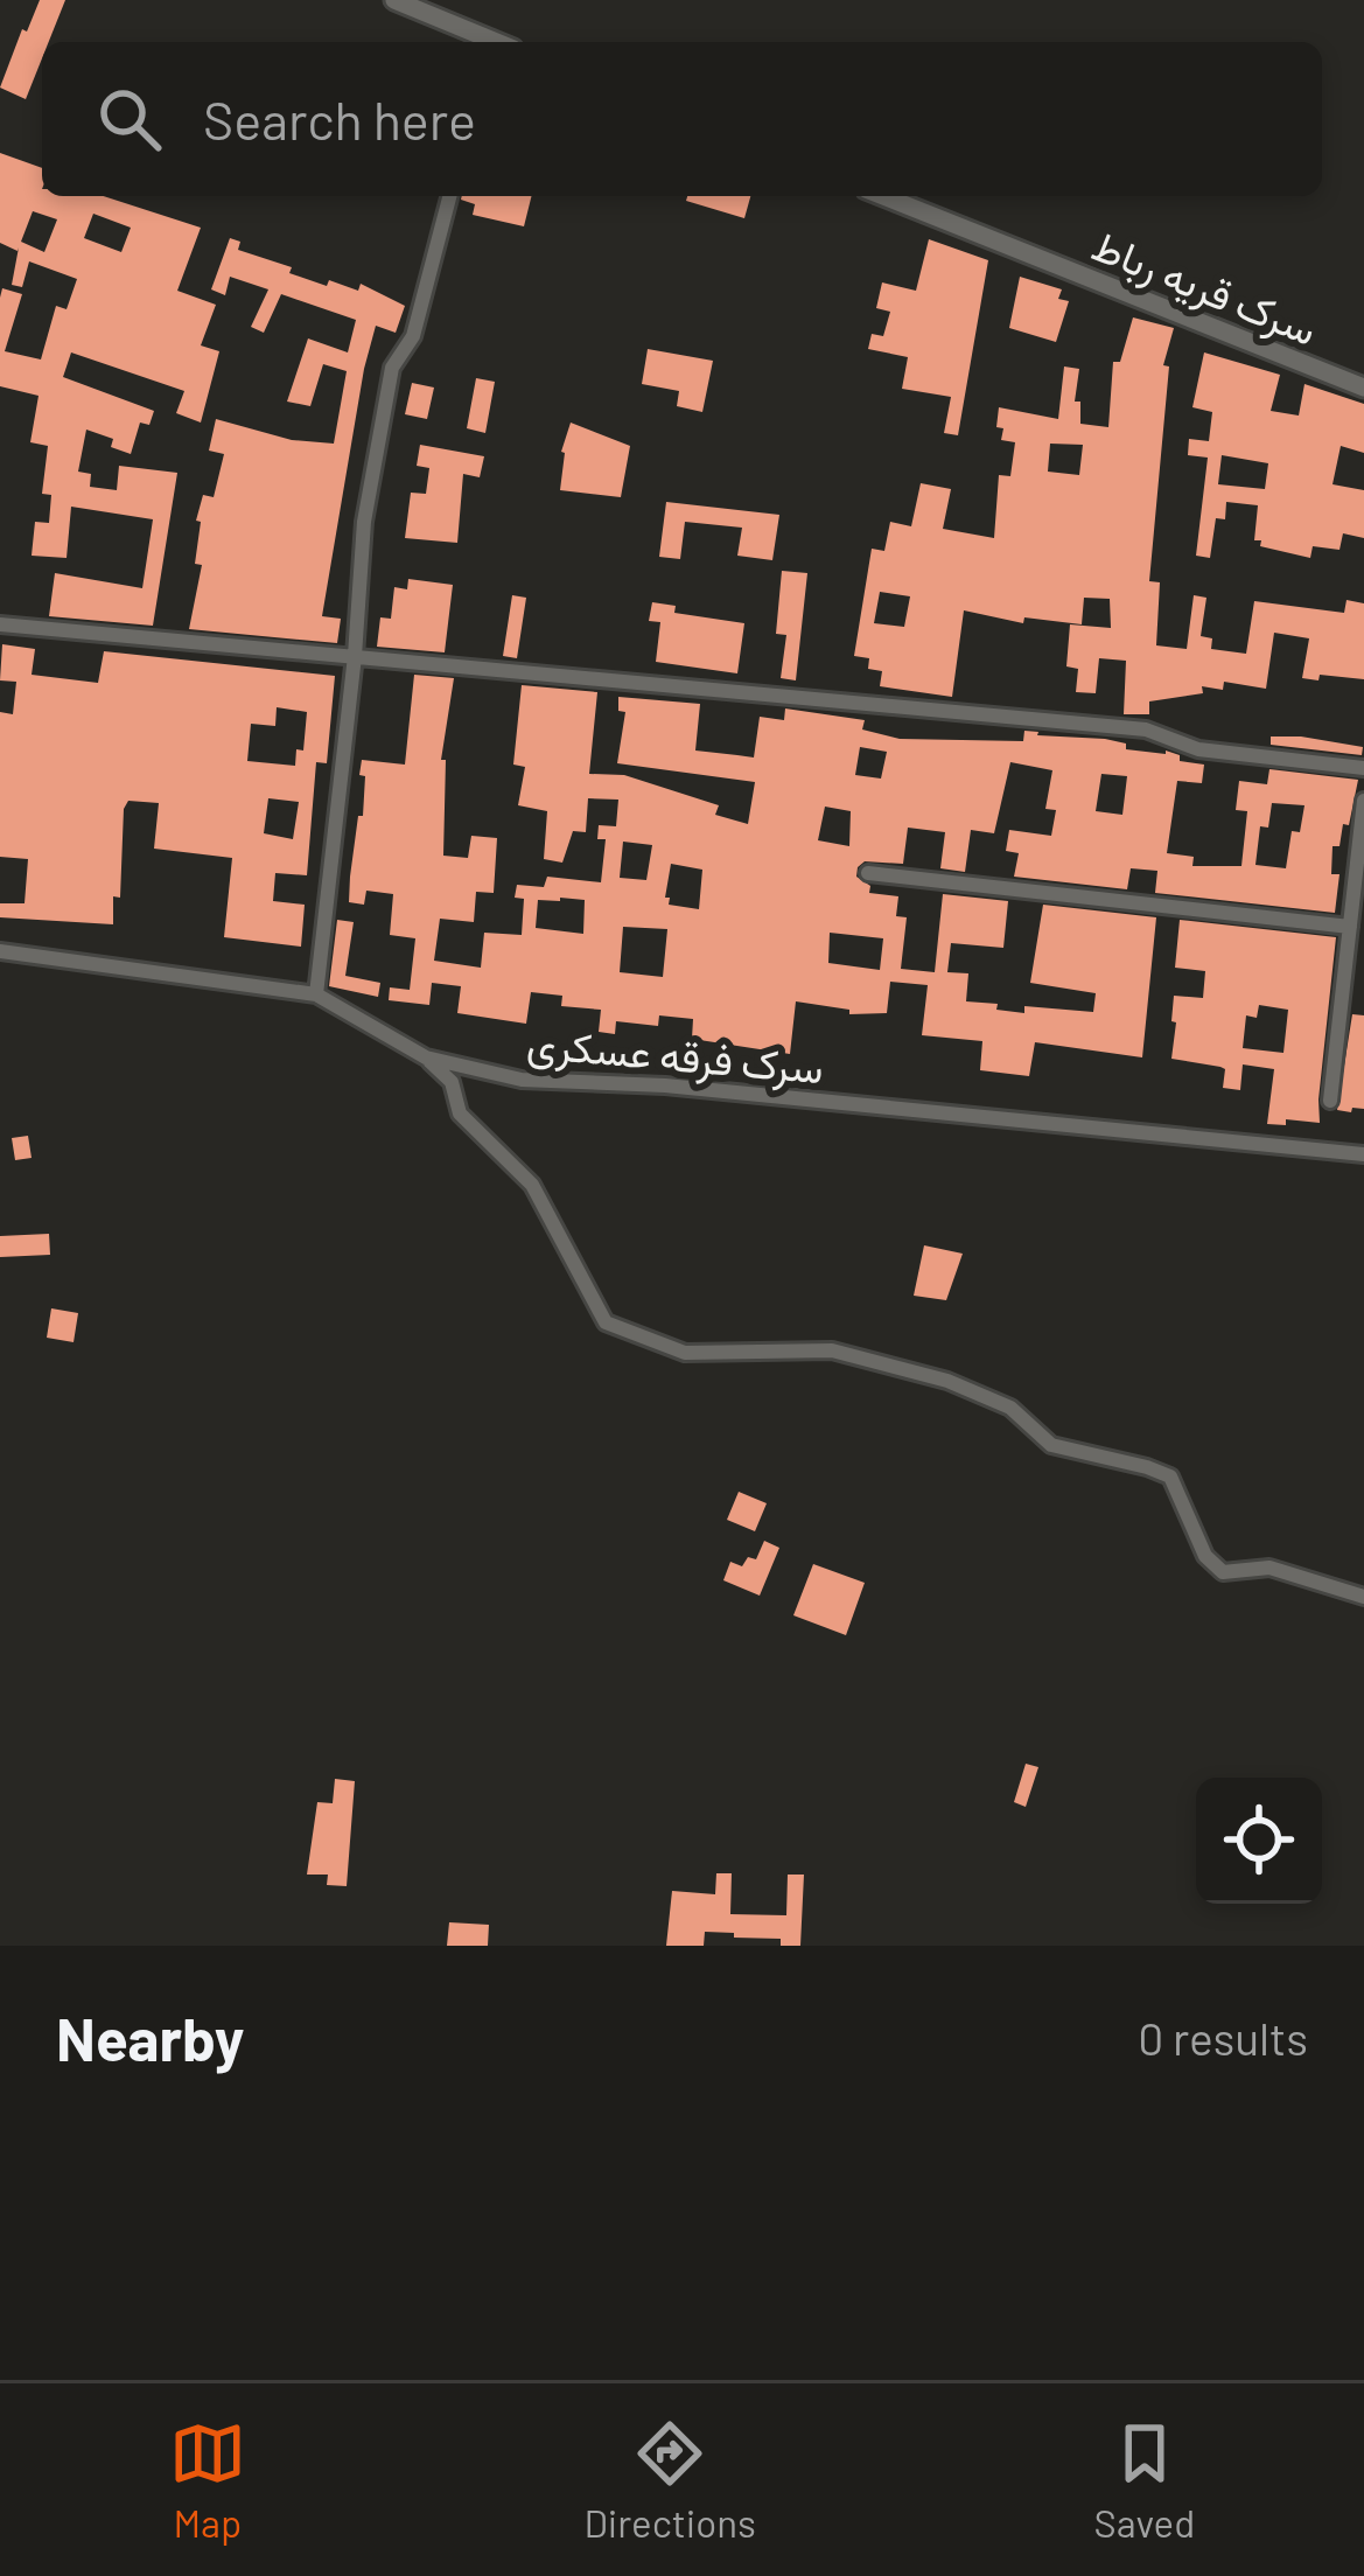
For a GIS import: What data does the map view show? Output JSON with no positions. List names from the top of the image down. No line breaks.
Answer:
{"streets":{"street":["سرک قریه رباط","سرک فرقه عسکری"]},"page":{"search":"Search here","heading":["Nearby","0 results"],"nav":["Map","Directions","Saved"]}}
